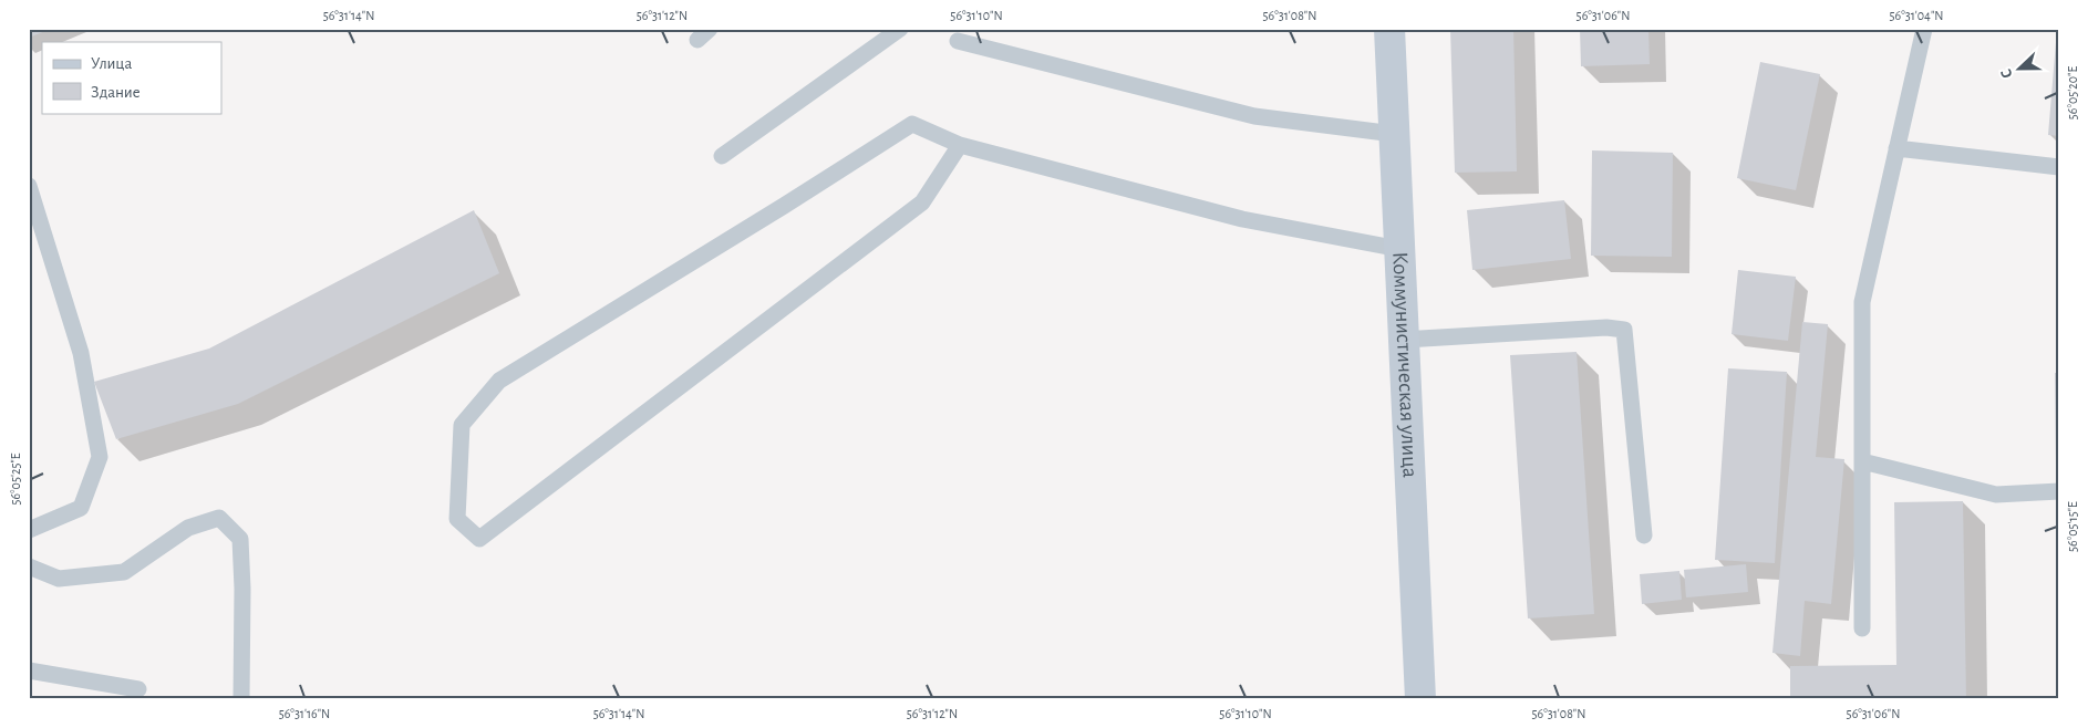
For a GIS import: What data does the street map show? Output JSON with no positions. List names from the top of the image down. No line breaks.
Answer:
{"streets":{"main road":["Коммунистическая улица"]},"legend":["Улица","Здание"],"north":"left","coordinates":["56°31'14\"N","56°31'12\"N","56°31'10\"N","56°31'08\"N","56°31'06\"N","56°31'04\"N","56°05'20\"E","56°05'25\"E","56°05'15\"E","56°31'16\"N"]}
